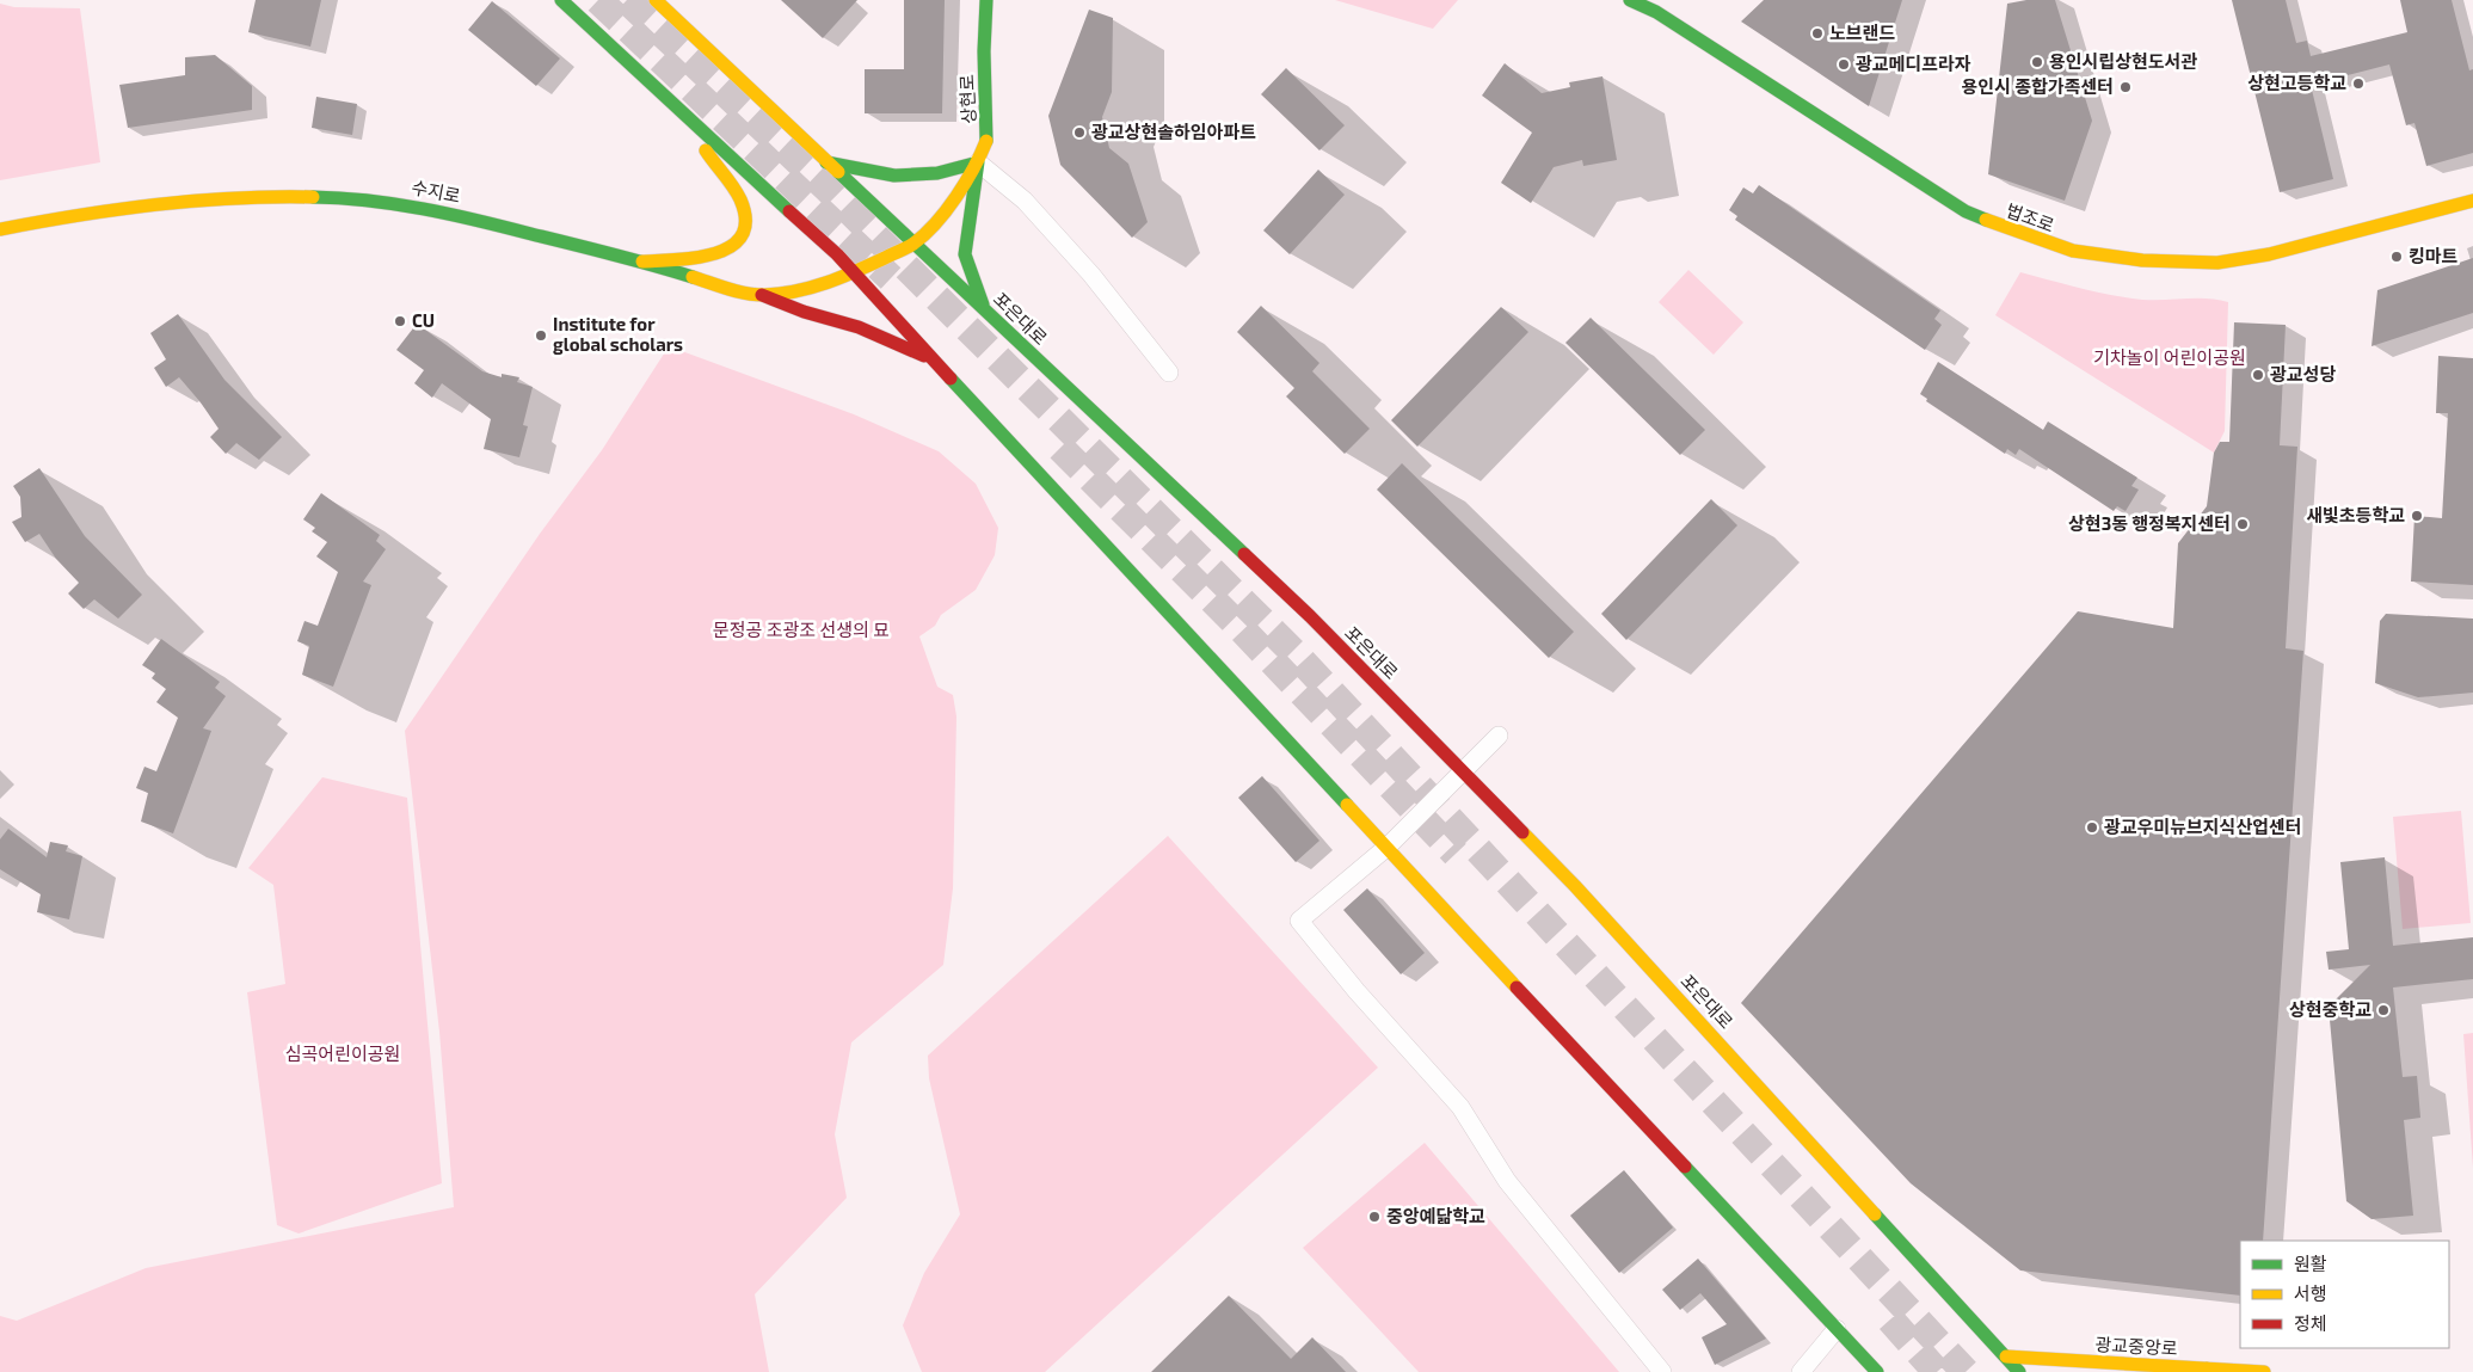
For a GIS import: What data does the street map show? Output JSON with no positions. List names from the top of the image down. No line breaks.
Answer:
{"streets":{"main road":["상현로","수지로","법조로","포은대로","광교중앙로"]},"crossings":[["상현로","수지로"],["상현로","포은대로"],["수지로","포은대로"],["포은대로","광교중앙로"]],"parks":["기차놀이 어린이공원","문정공 조광조 선생의 묘","심곡어린이공원"],"places":["노브랜드","용인시립상현도서관","광교메디프라자","상현고등학교","용인시 종합가족센터","광교상현솔하임아파트","킹마트","CU","Institute for global scholars","광교성당","새빛초등학교","상현3동 행정복지센터","광교우미뉴브지식산업센터","상현중학교","중앙예닮학교"],"legend":["원활","서행","정체"]}
